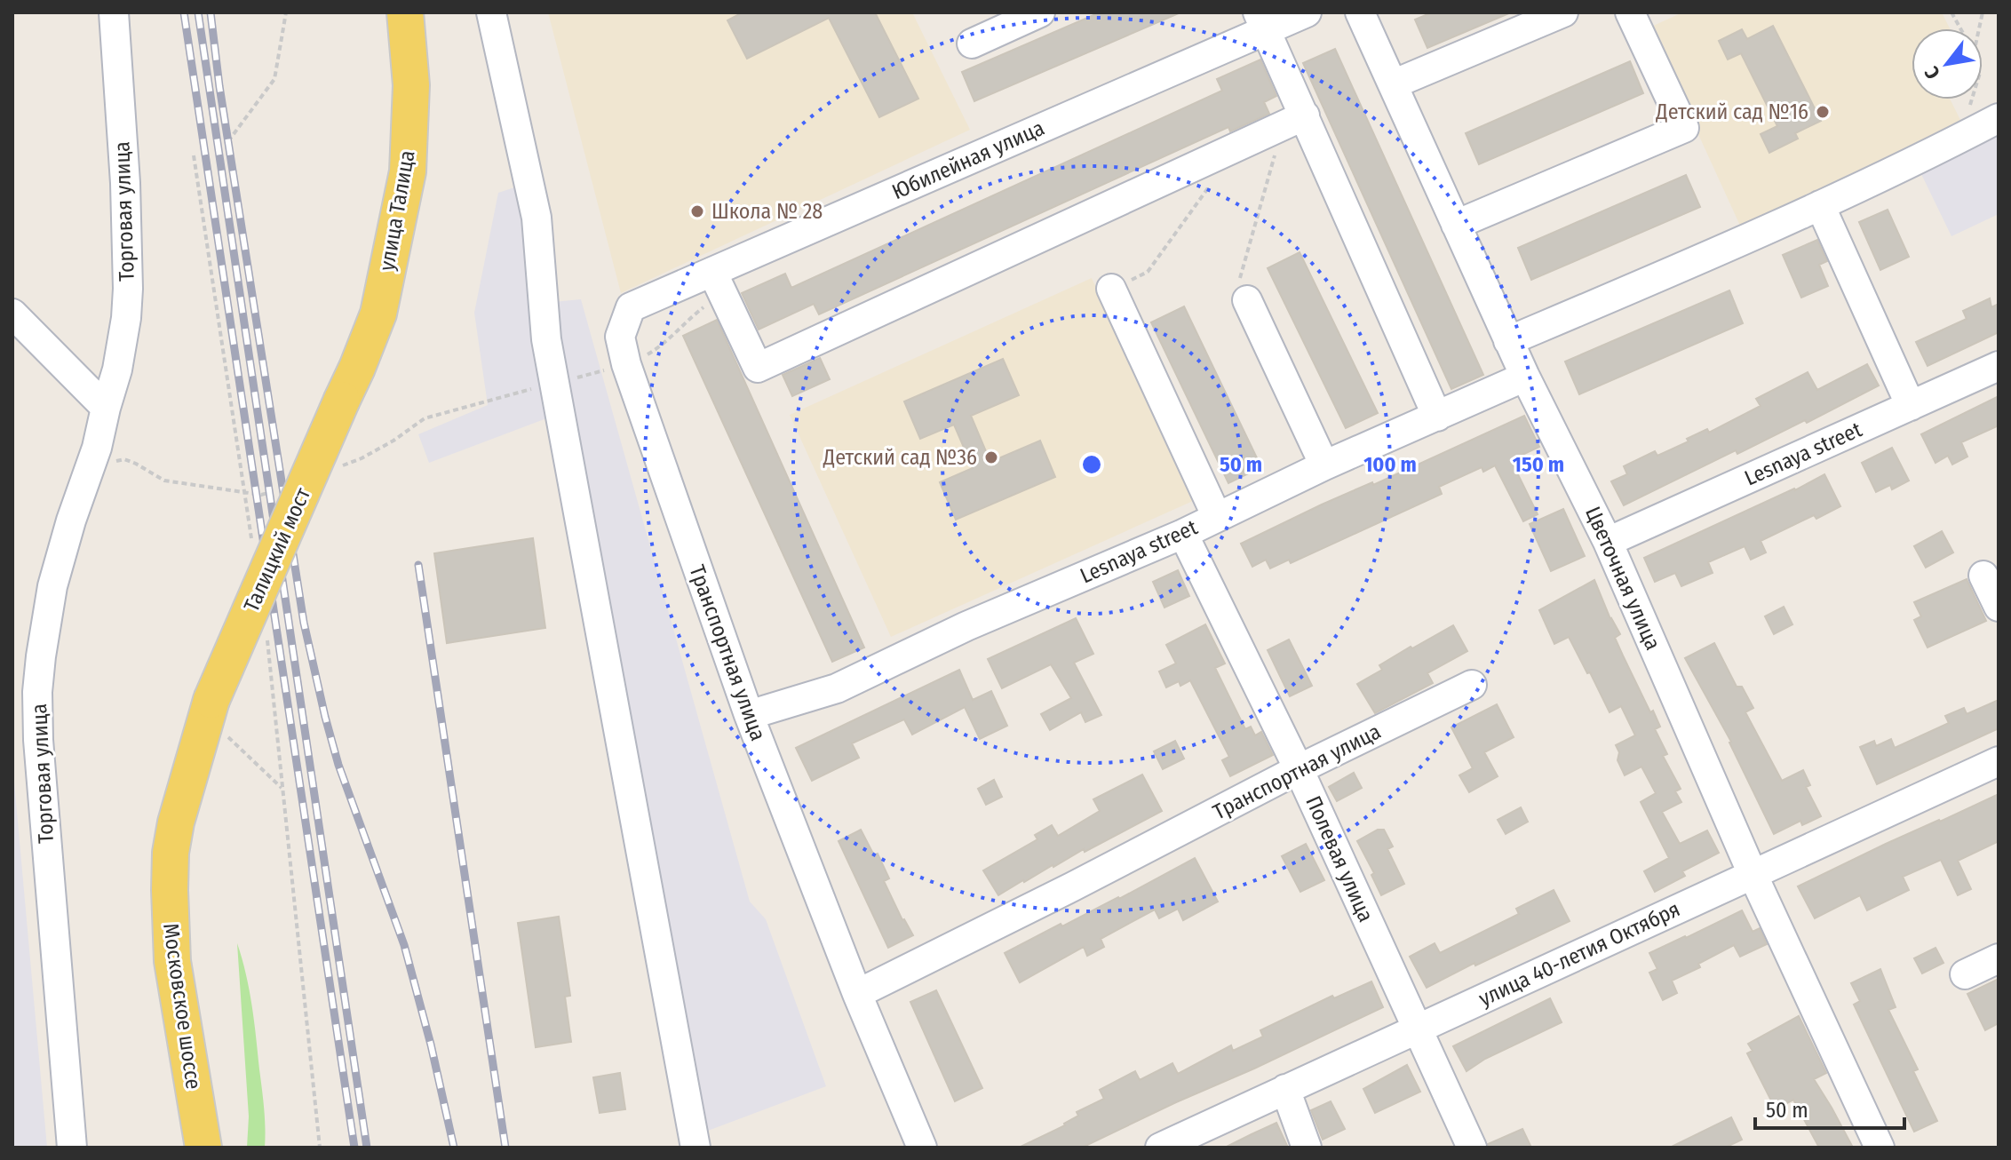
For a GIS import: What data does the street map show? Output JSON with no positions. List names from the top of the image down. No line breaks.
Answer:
{"streets":{"main road":["улица Талица","Талицкий мост","Московское шоссе"],"street":["Юбилейная улица","Торговая улица","Lesnaya street","Цветочная улица","Транспортная улица","Полевая улица","улица 40-летия Октября"]},"crossings":[["Юбилейная улица","Транспортная улица"],["улица Талица","Талицкий мост"],["Lesnaya street","Цветочная улица"],["Lesnaya street","Транспортная улица"],["Lesnaya street","Полевая улица"],["Талицкий мост","Московское шоссе"],["Цветочная улица","улица 40-летия Октября"],["Транспортная улица","Полевая улица"],["Полевая улица","улица 40-летия Октября"]],"places":["Детский сад №16","Школа № 28","Детский сад №36"],"scale_bar":"50 m","north":"bottom left","rings":["50 m","100 m","150 m"]}
